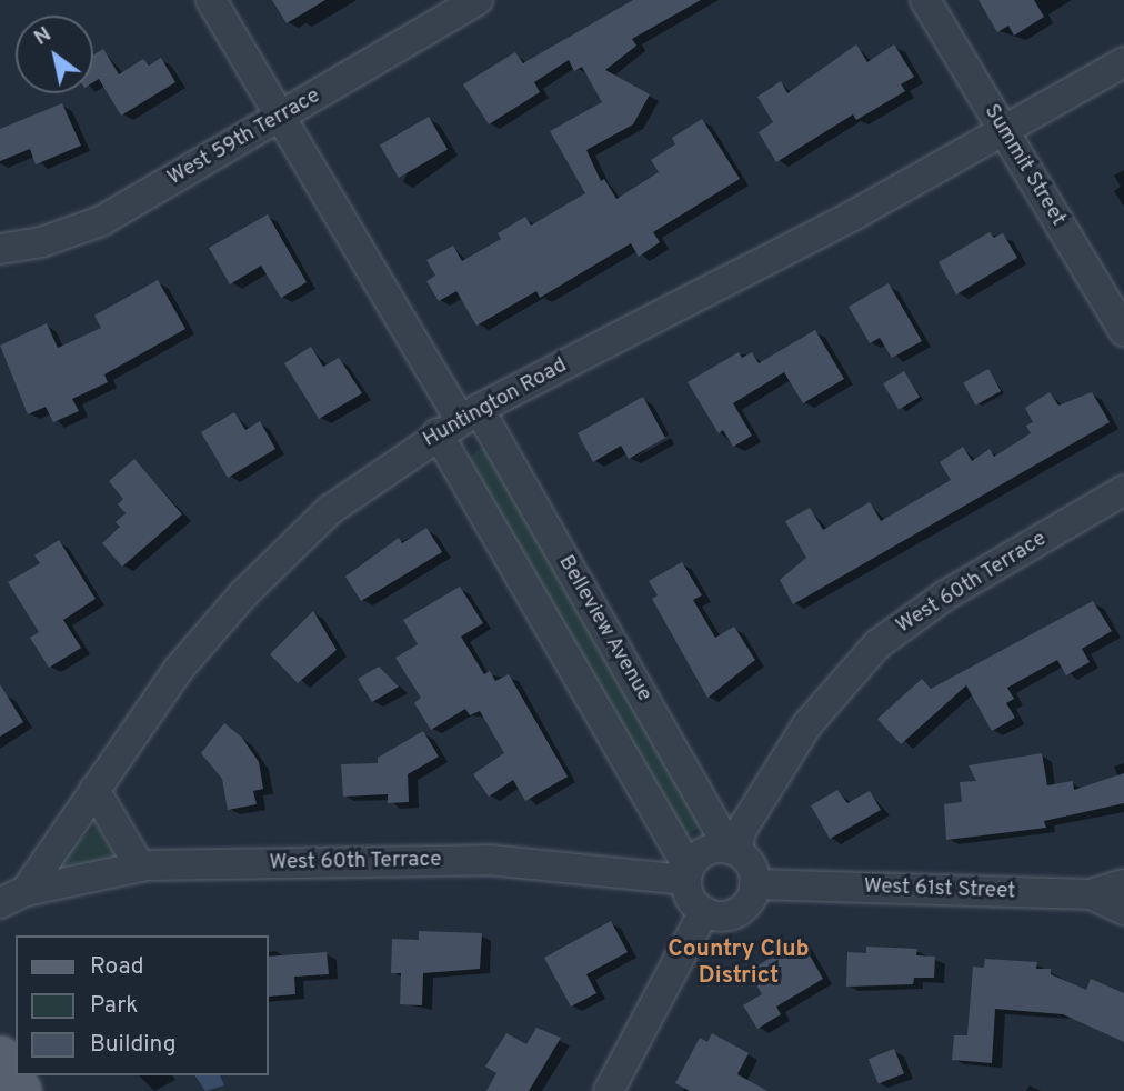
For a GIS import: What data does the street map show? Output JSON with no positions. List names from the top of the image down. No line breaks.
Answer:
{"streets":{"street":["West 59th Terrace","Summit Street","Huntington Road","West 60th Terrace","Belleview Avenue","West 61st Street"]},"crossings":[["West 59th Terrace","Belleview Avenue"],["Summit Street","Huntington Road"],["Huntington Road","West 60th Terrace"],["Huntington Road","Belleview Avenue"],["West 60th Terrace","Belleview Avenue"],["West 60th Terrace","West 61st Street"],["Belleview Avenue","West 61st Street"]],"districts":["Country Club District"],"legend":["Road","Park","Building"],"north":"top left"}
